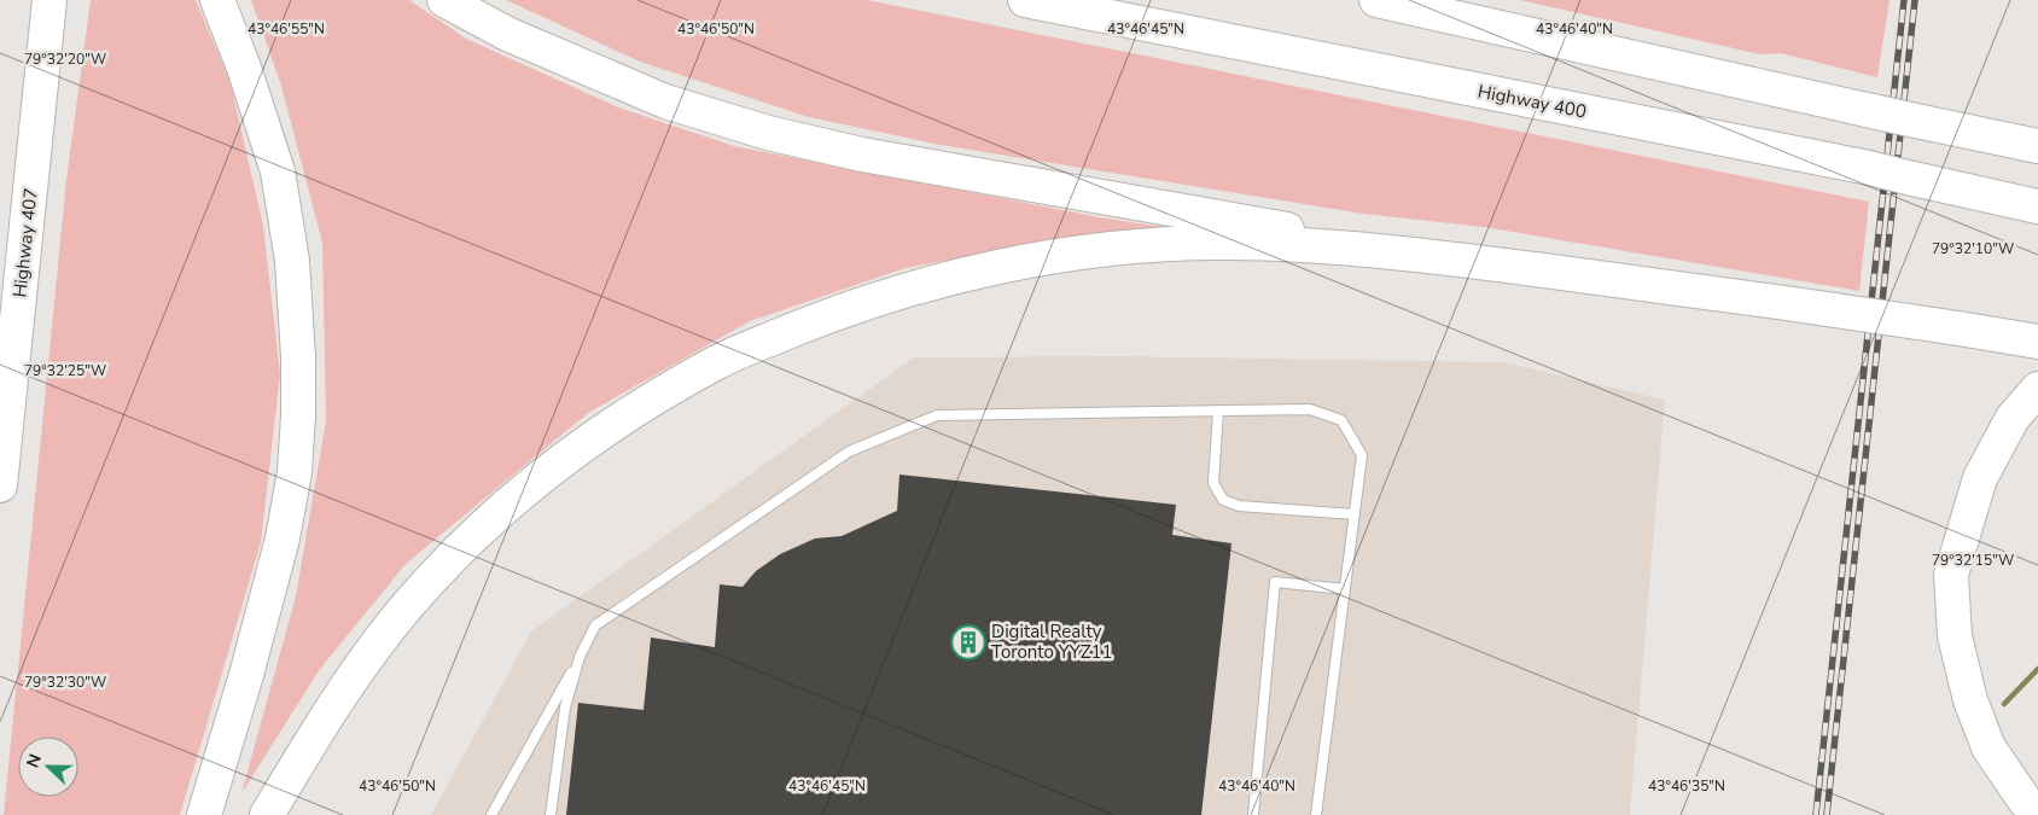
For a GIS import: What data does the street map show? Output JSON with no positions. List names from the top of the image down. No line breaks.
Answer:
{"streets":{"highway":["Highway 400","Highway 407"]},"places":{"building":["Digital Realty Toronto YYZ11"]},"north":"left","coordinates":["43°46'55\"N","43°46'50\"N","43°46'45\"N","43°46'40\"N","79°32'20\"W","79°32'10\"W","79°32'25\"W","79°32'15\"W","79°32'30\"W","43°46'35\"N"]}
